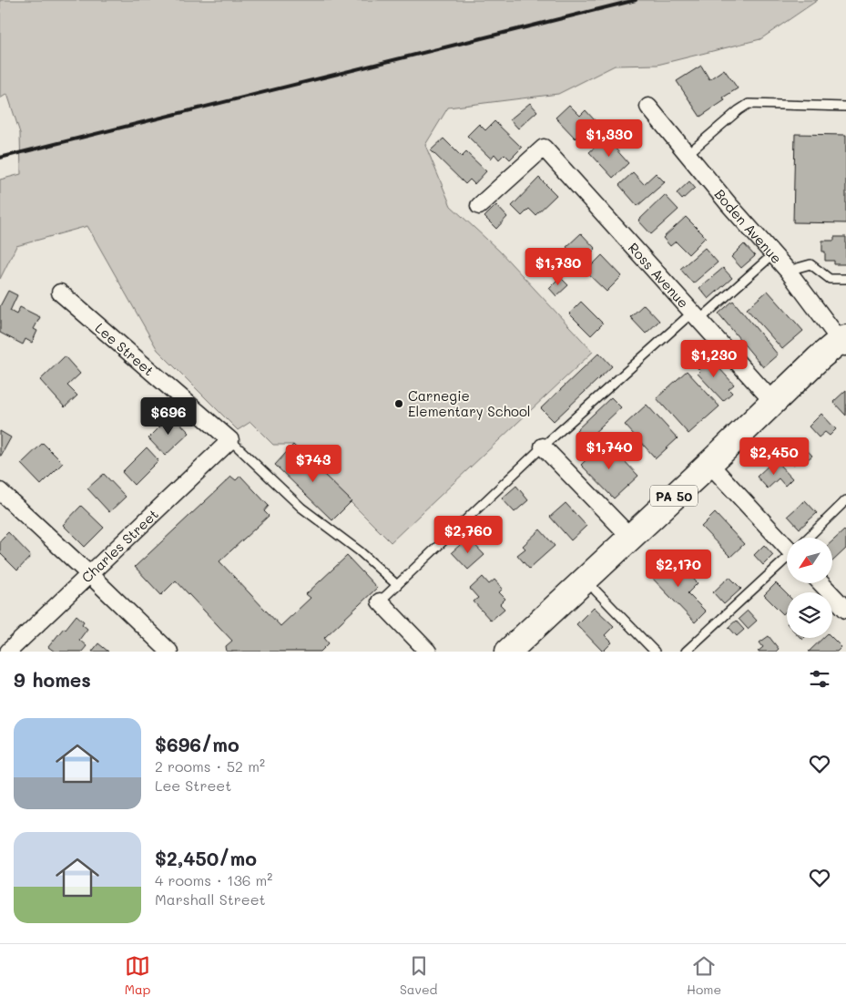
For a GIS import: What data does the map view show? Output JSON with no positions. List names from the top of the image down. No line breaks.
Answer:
{"streets":{"main road":["PA 50"],"street":["Boden Avenue","Ross Avenue","Lee Street","Charles Street"]},"crossings":[["Boden Avenue","PA 50"],["Ross Avenue","PA 50"],["Lee Street","Charles Street"]],"places":["Carnegie Elementary School"],"north":"bottom left","page":{"price":["$1,330","$1,730","$1,230","$696","$1,740","$2,450","$743","$2,760","$2,170"],"heading":"9 homes","list":[{"name":"$696/mo","note":"2 rooms · 52 m² · Lee Street"},{"name":"$2,450/mo","note":"4 rooms · 136 m² · Marshall Street"}],"tabs":["Map","Saved","Home"]}}
